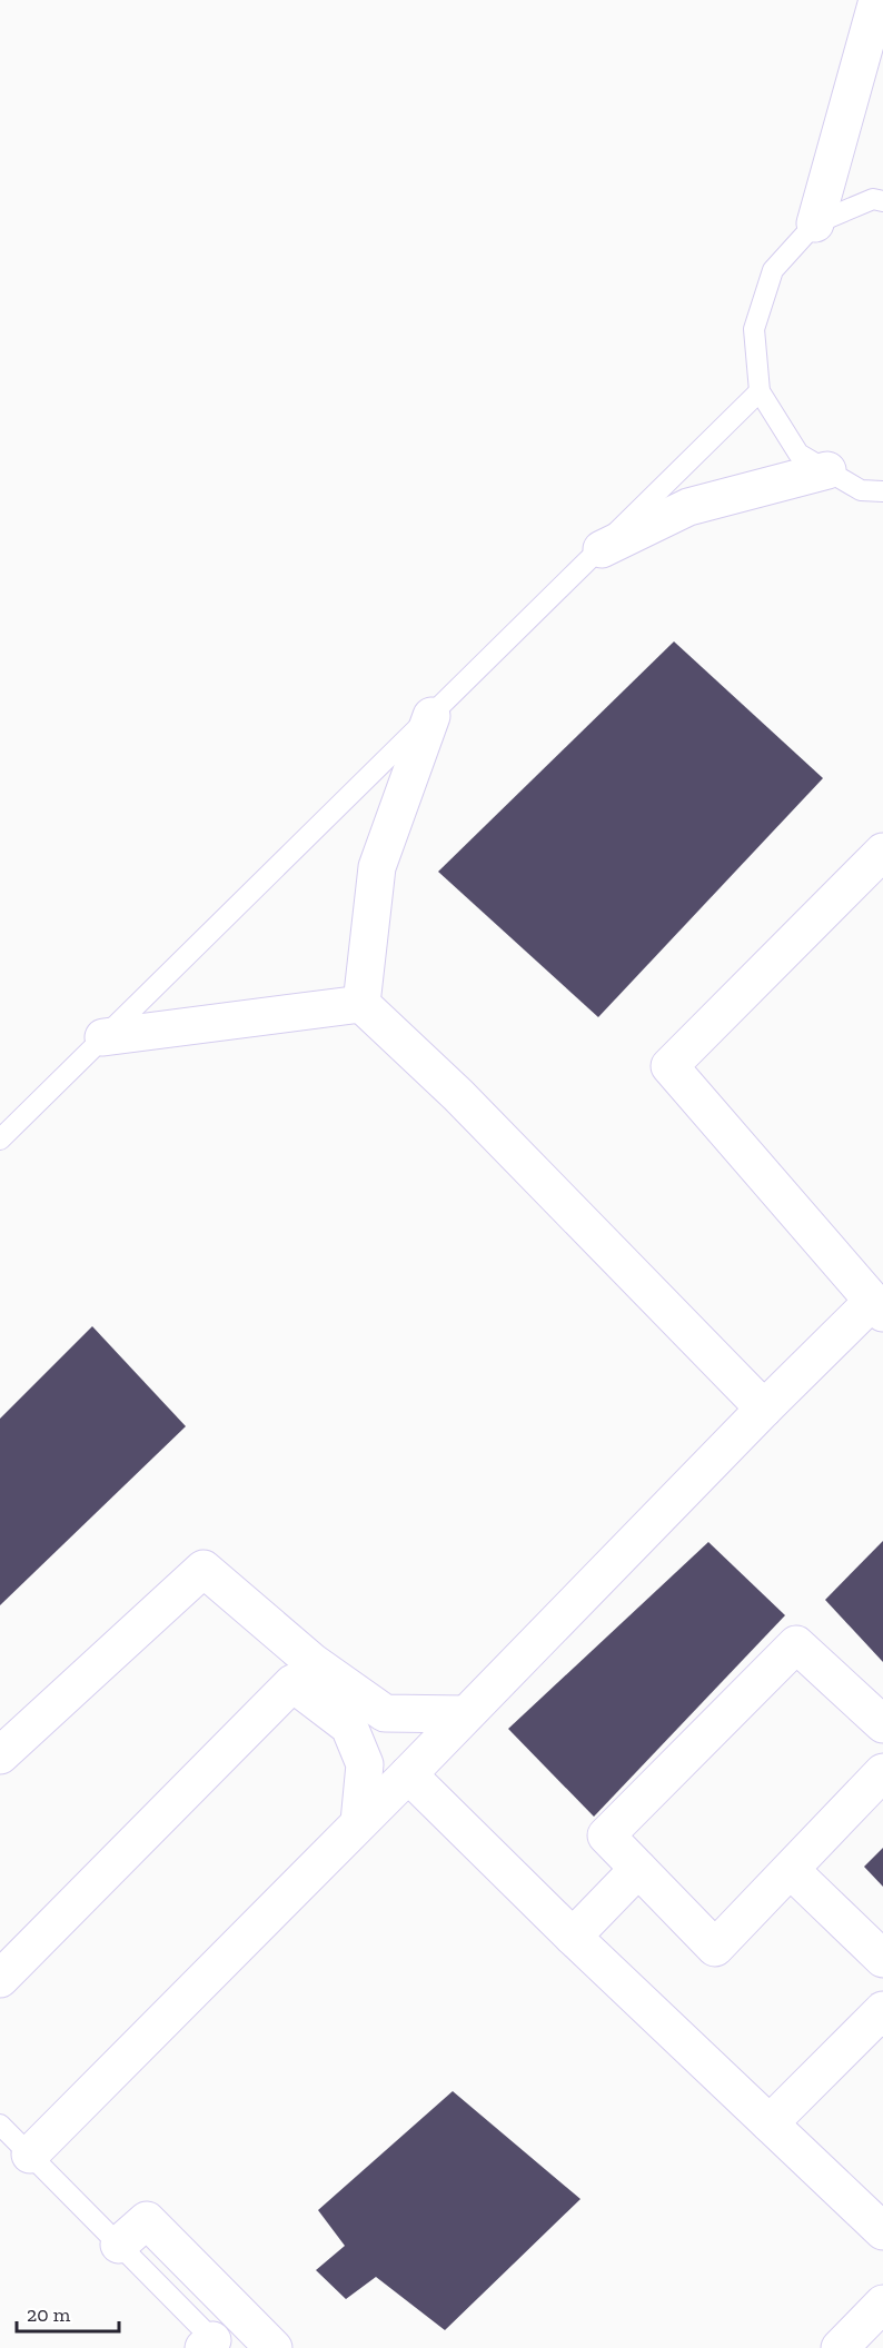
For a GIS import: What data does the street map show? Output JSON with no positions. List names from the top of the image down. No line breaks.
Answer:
{"scale_bar":"20 m"}
